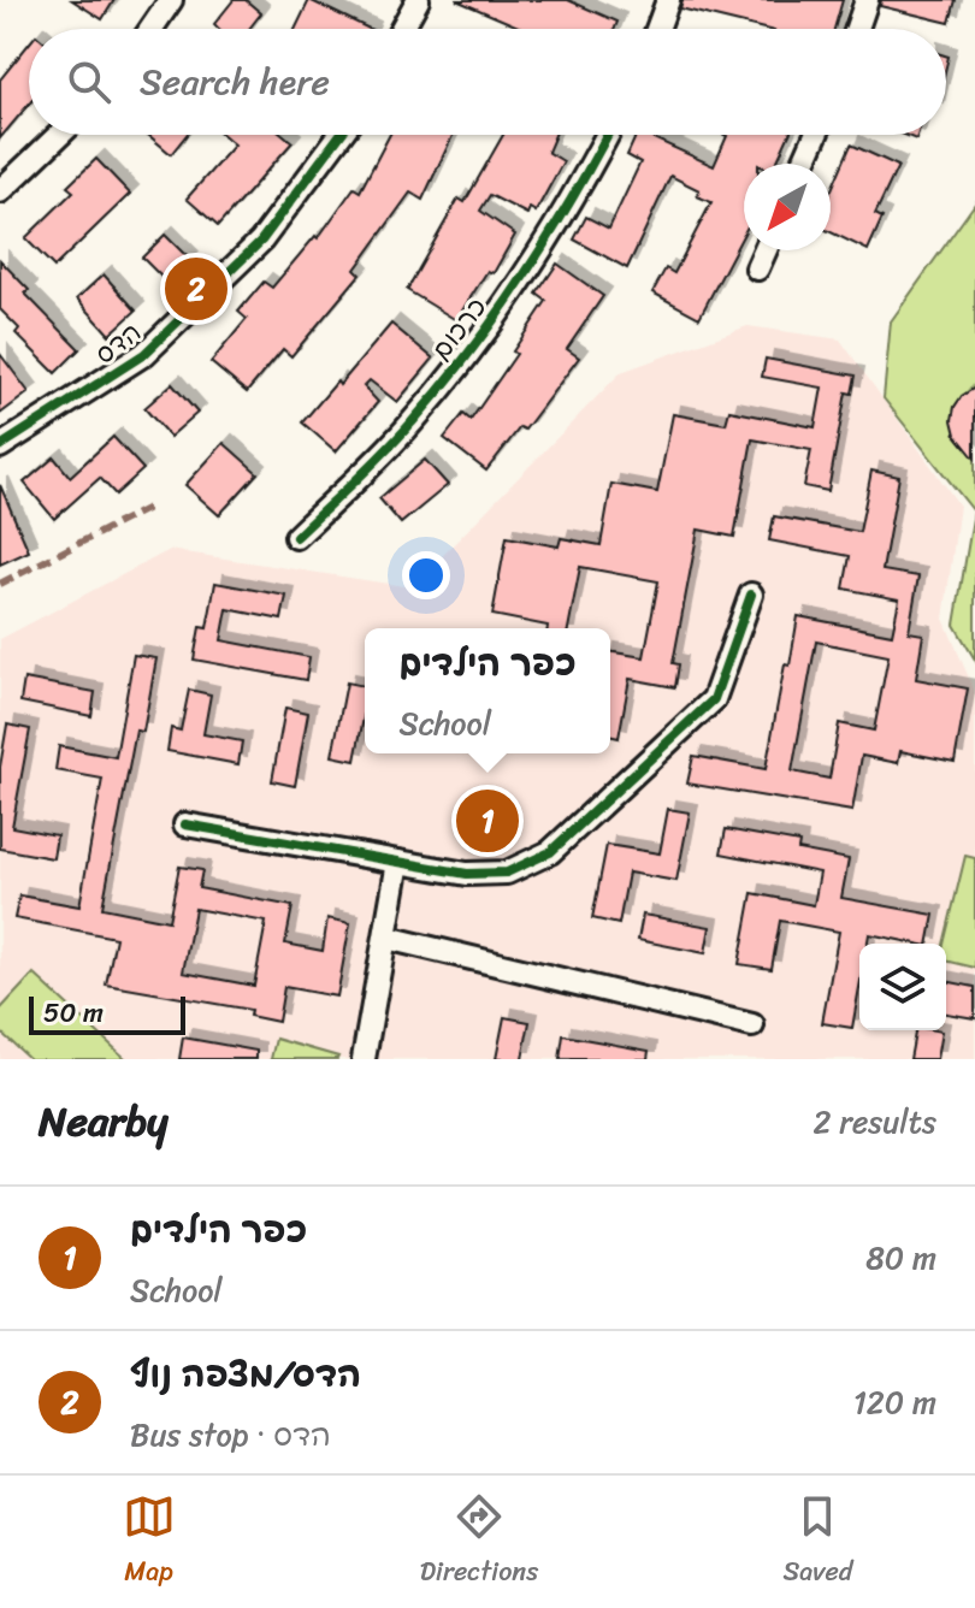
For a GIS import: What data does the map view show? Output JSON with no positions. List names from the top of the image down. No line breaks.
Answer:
{"streets":{"street":["כרכום","הדס"]},"scale_bar":"50 m","north":"bottom left","page":{"search":"Search here","pins":["2","1"],"popup":["כפר הילדים","School"],"scale":"50 m","heading":["Nearby","2 results"],"list":[{"mark":"1","name":"כפר הילדים","note":"School","value":"80 m"},{"mark":"2","name":"הדס/מצפה נוף","note":"Bus stop · הדס","value":"120 m"}],"nav":["Map","Directions","Saved"]}}
